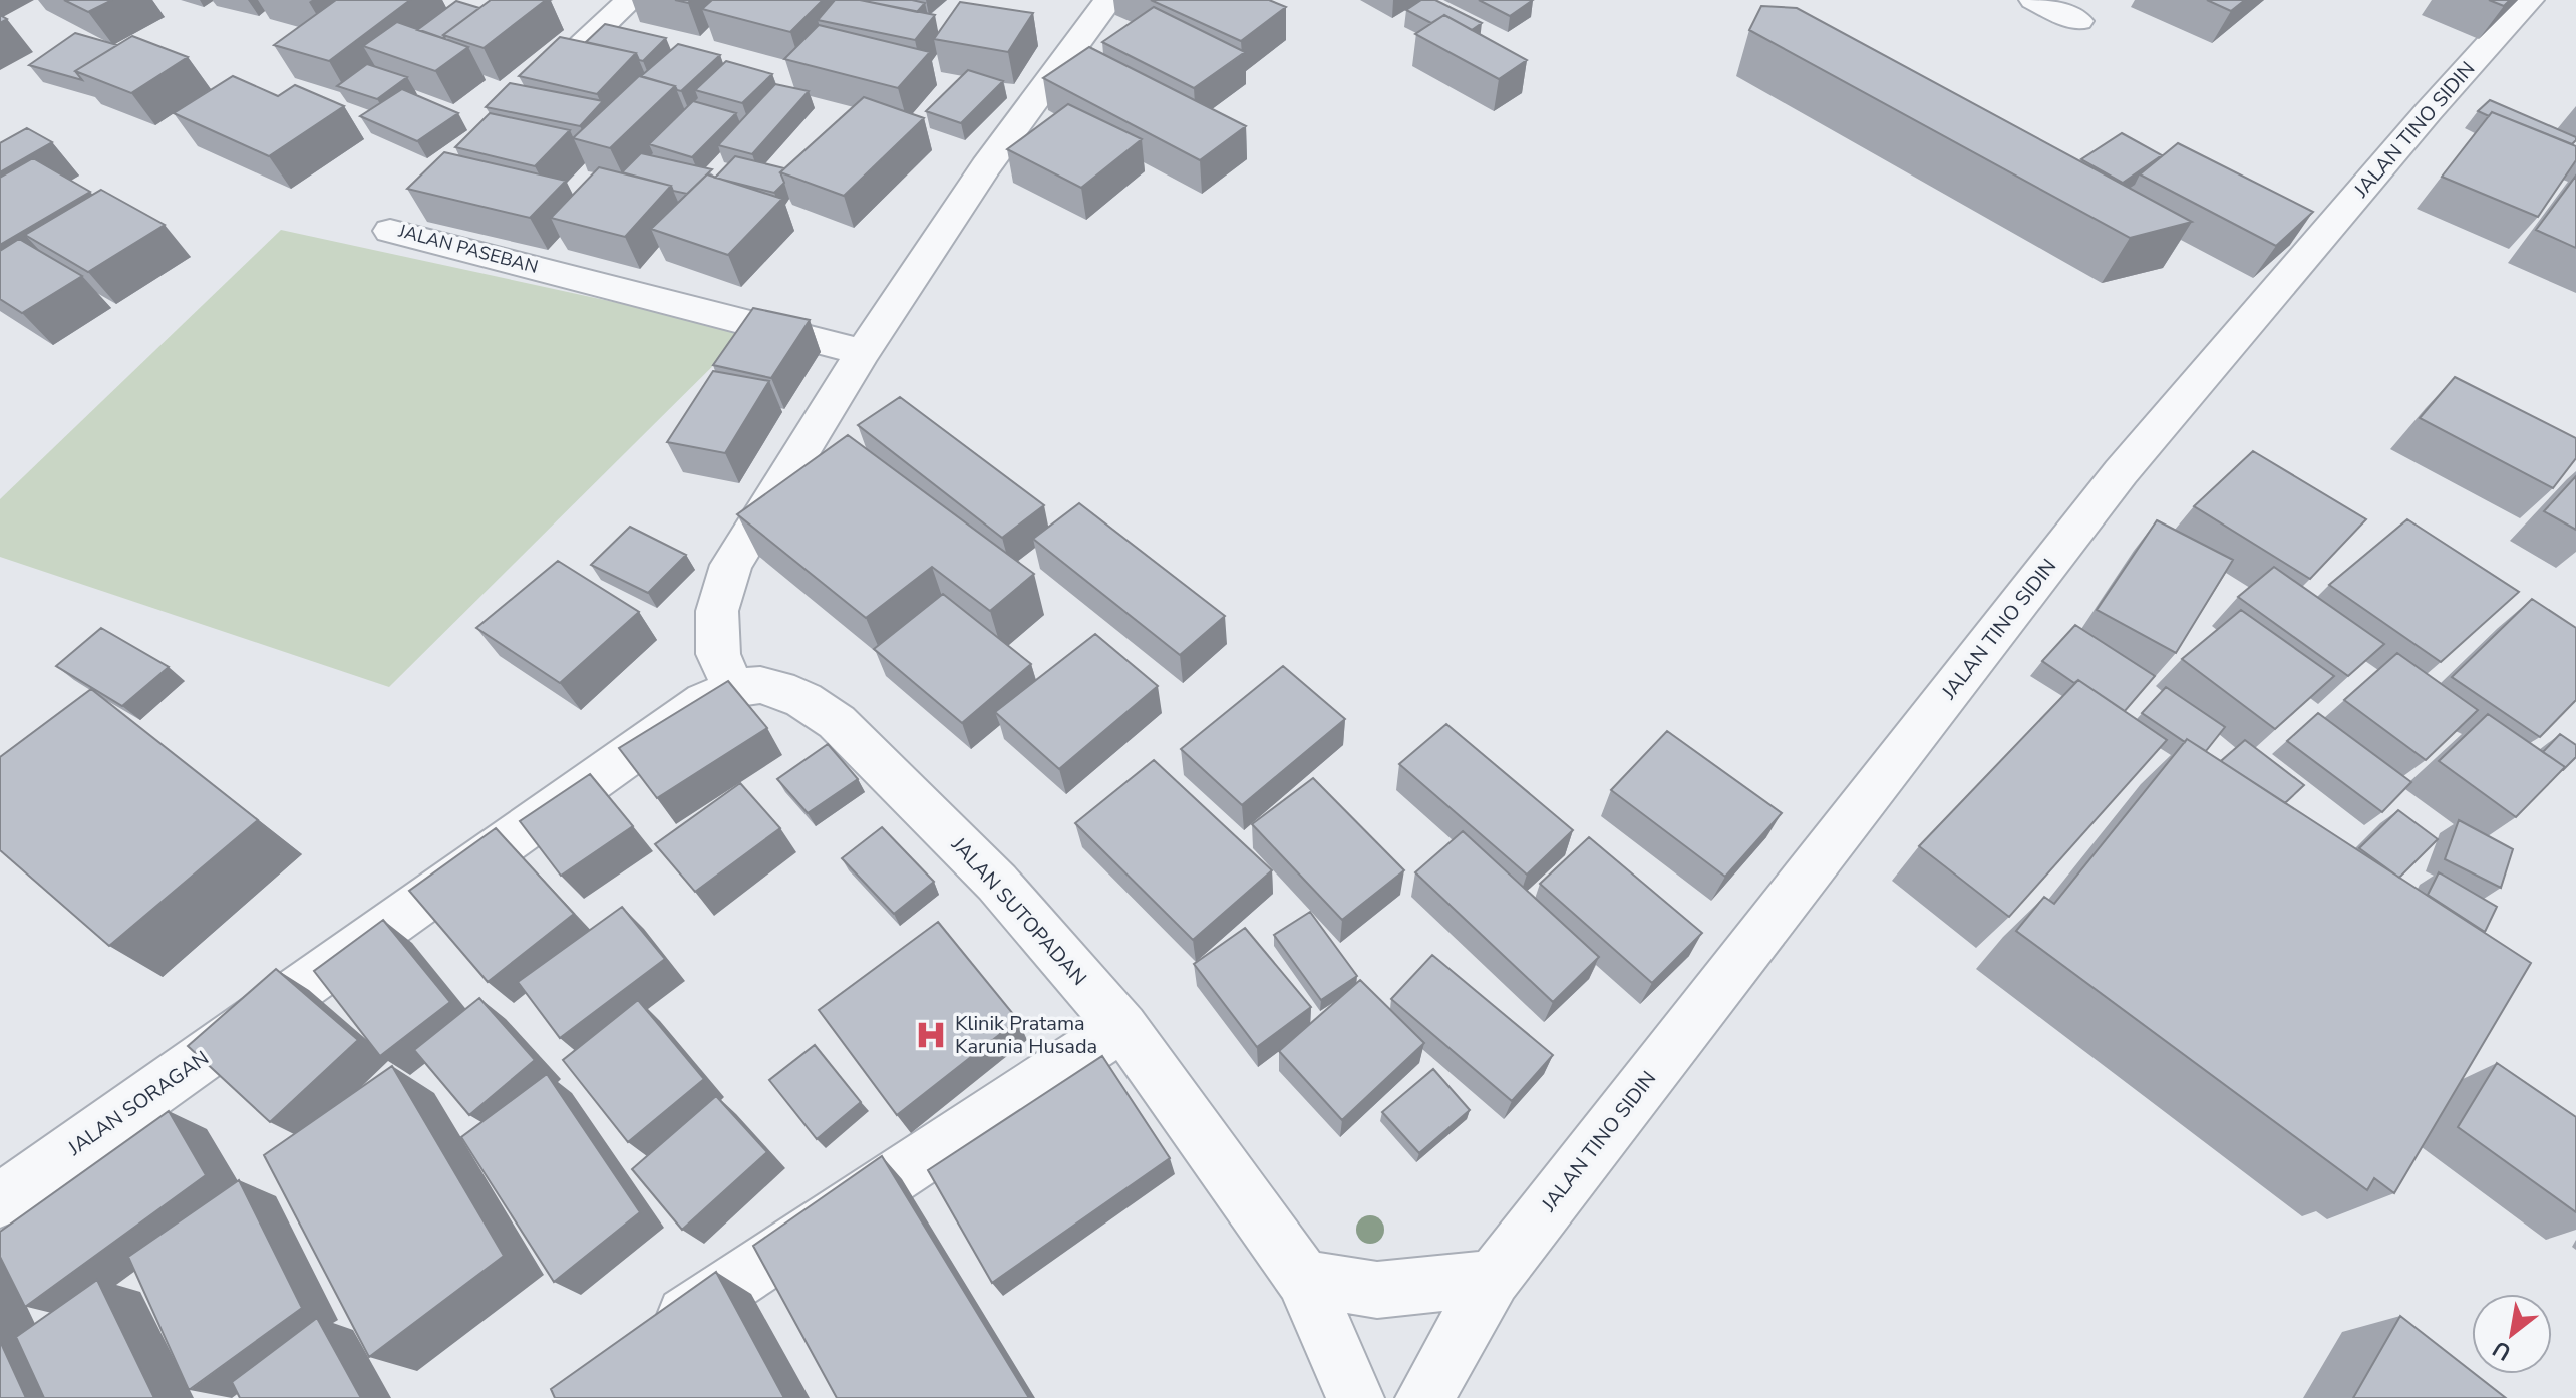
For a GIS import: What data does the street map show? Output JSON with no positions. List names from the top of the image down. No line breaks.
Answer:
{"streets":{"street":["JALAN TINO SIDIN","JALAN PASEBAN","JALAN SUTOPADAN","JALAN SORAGAN"]},"crossings":[["JALAN SUTOPADAN","JALAN SORAGAN"]],"places":{"hospital":["Klinik Pratama Karunia Husada"]},"north":"bottom left"}
